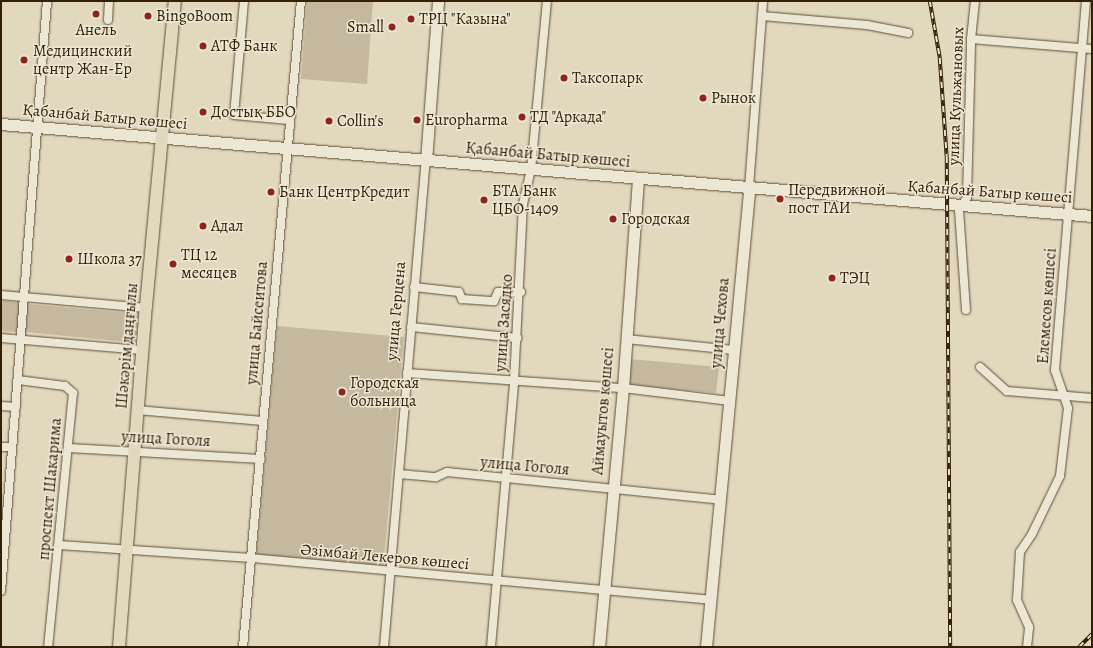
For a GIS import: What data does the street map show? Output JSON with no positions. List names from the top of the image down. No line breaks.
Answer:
{"streets":{"main road":["Қабанбай Батыр көшесі","улица Герцена","улица Чехова","Шәкәрім даңғылы","Аймауытов көшесі"],"street":["улица Кульжановых","Елемесов көшесі","улица Байсеитова","улица Засядко","улица Гоголя","проспект Шакарима","Әзімбай Лекеров көшесі"]},"crossings":[["улица Кульжановых","Қабанбай Батыр көшесі"],["Қабанбай Батыр көшесі","Елемесов көшесі"],["Қабанбай Батыр көшесі","улица Герцена"],["Қабанбай Батыр көшесі","улица Байсеитова"],["Қабанбай Батыр көшесі","улица Засядко"],["Қабанбай Батыр көшесі","улица Чехова"],["Қабанбай Батыр көшесі","Шәкәрім даңғылы"],["Қабанбай Батыр көшесі","Аймауытов көшесі"],["улица Герцена","улица Гоголя"],["улица Герцена","Әзімбай Лекеров көшесі"],["улица Байсеитова","улица Гоголя"],["улица Байсеитова","Әзімбай Лекеров көшесі"],["улица Засядко","улица Гоголя"],["улица Засядко","Әзімбай Лекеров көшесі"],["улица Чехова","улица Гоголя"],["улица Чехова","Әзімбай Лекеров көшесі"],["Шәкәрім даңғылы","улица Гоголя"],["Шәкәрім даңғылы","Әзімбай Лекеров көшесі"],["Аймауытов көшесі","улица Гоголя"],["Аймауытов көшесі","Әзімбай Лекеров көшесі"],["улица Гоголя","проспект Шакарима"],["проспект Шакарима","Әзімбай Лекеров көшесі"]],"places":["Анель","BingoBoom","ТРЦ \"Казына\"","Small","АТФ Банк","Медицинский центр Жан-Ер","Таксопарк","Рынок","Достық ББО","ТД \"Аркада\"","Europharma","Collin's","Банк ЦентрКредит","Передвижной пост ГАИ","БТА Банк ЦБО-1409","Городская","Адал","Школа 37","ТЦ 12 месяцев","ТЭЦ","Городская больница"]}
